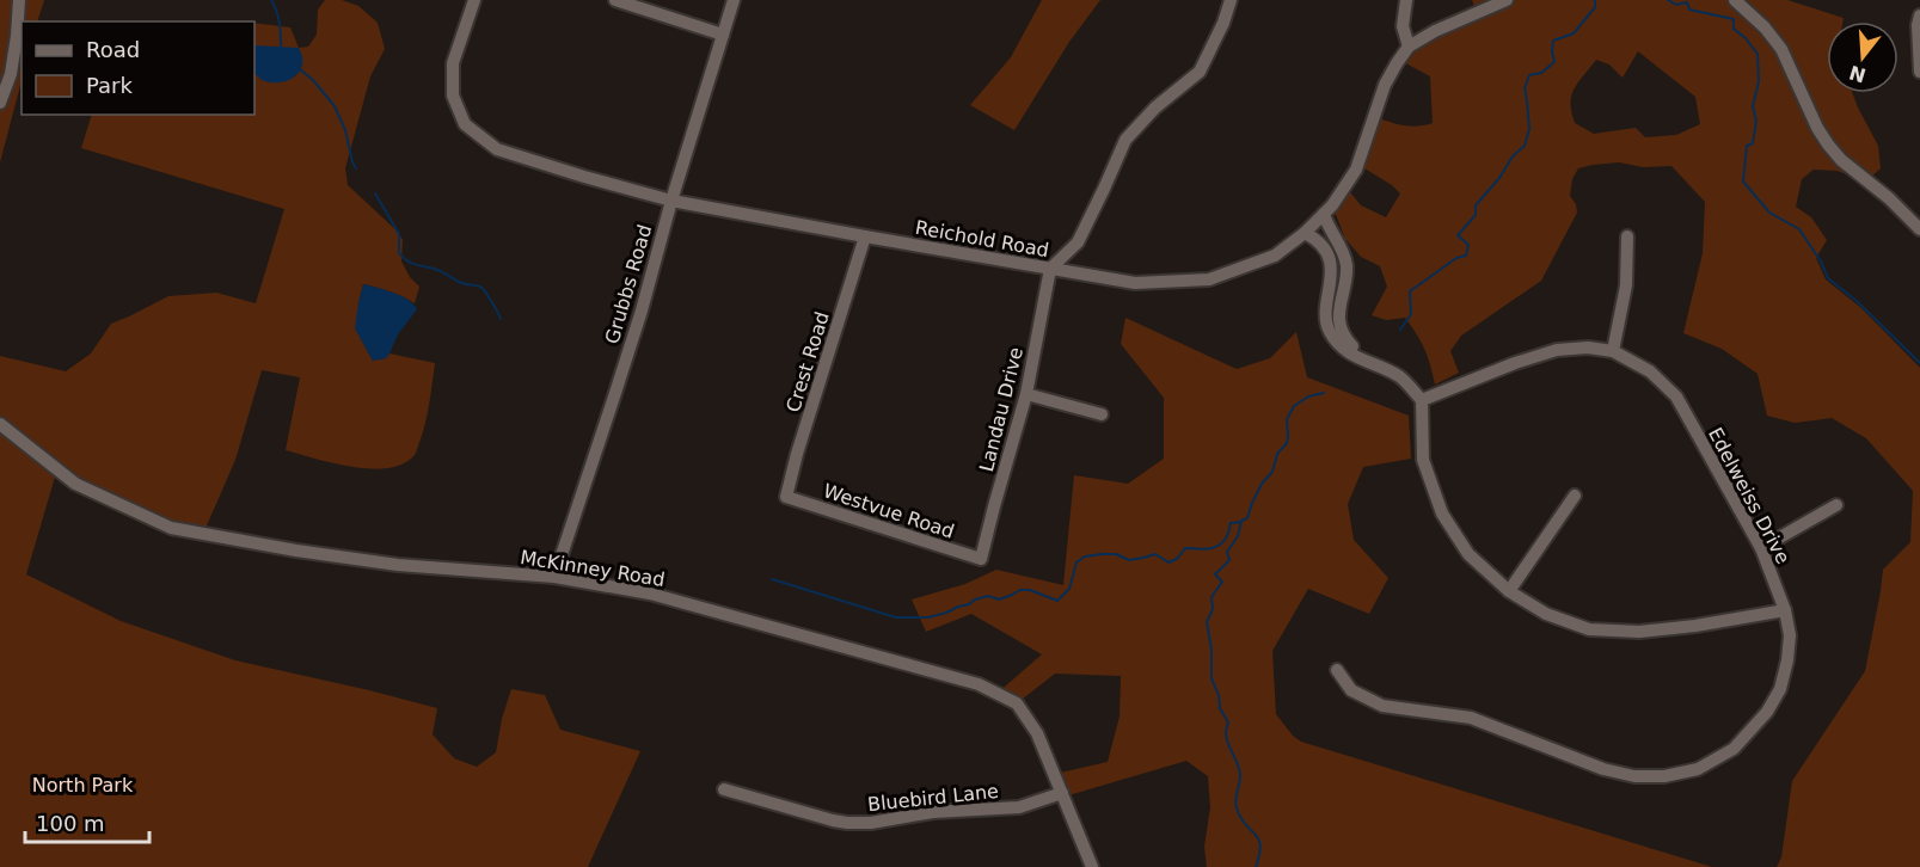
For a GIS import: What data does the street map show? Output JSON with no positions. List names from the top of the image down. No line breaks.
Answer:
{"streets":{"street":["Reichold Road","Grubbs Road","Crest Road","Landau Drive","Edelweiss Drive","Westvue Road","McKinney Road","Bluebird Lane"]},"crossings":[["Reichold Road","Grubbs Road"],["Reichold Road","Crest Road"],["Reichold Road","Landau Drive"],["Grubbs Road","McKinney Road"],["Crest Road","Westvue Road"],["Landau Drive","Westvue Road"],["McKinney Road","Bluebird Lane"]],"parks":["North Park"],"legend":["Road","Park"],"scale_bar":"100 m","north":"bottom"}
